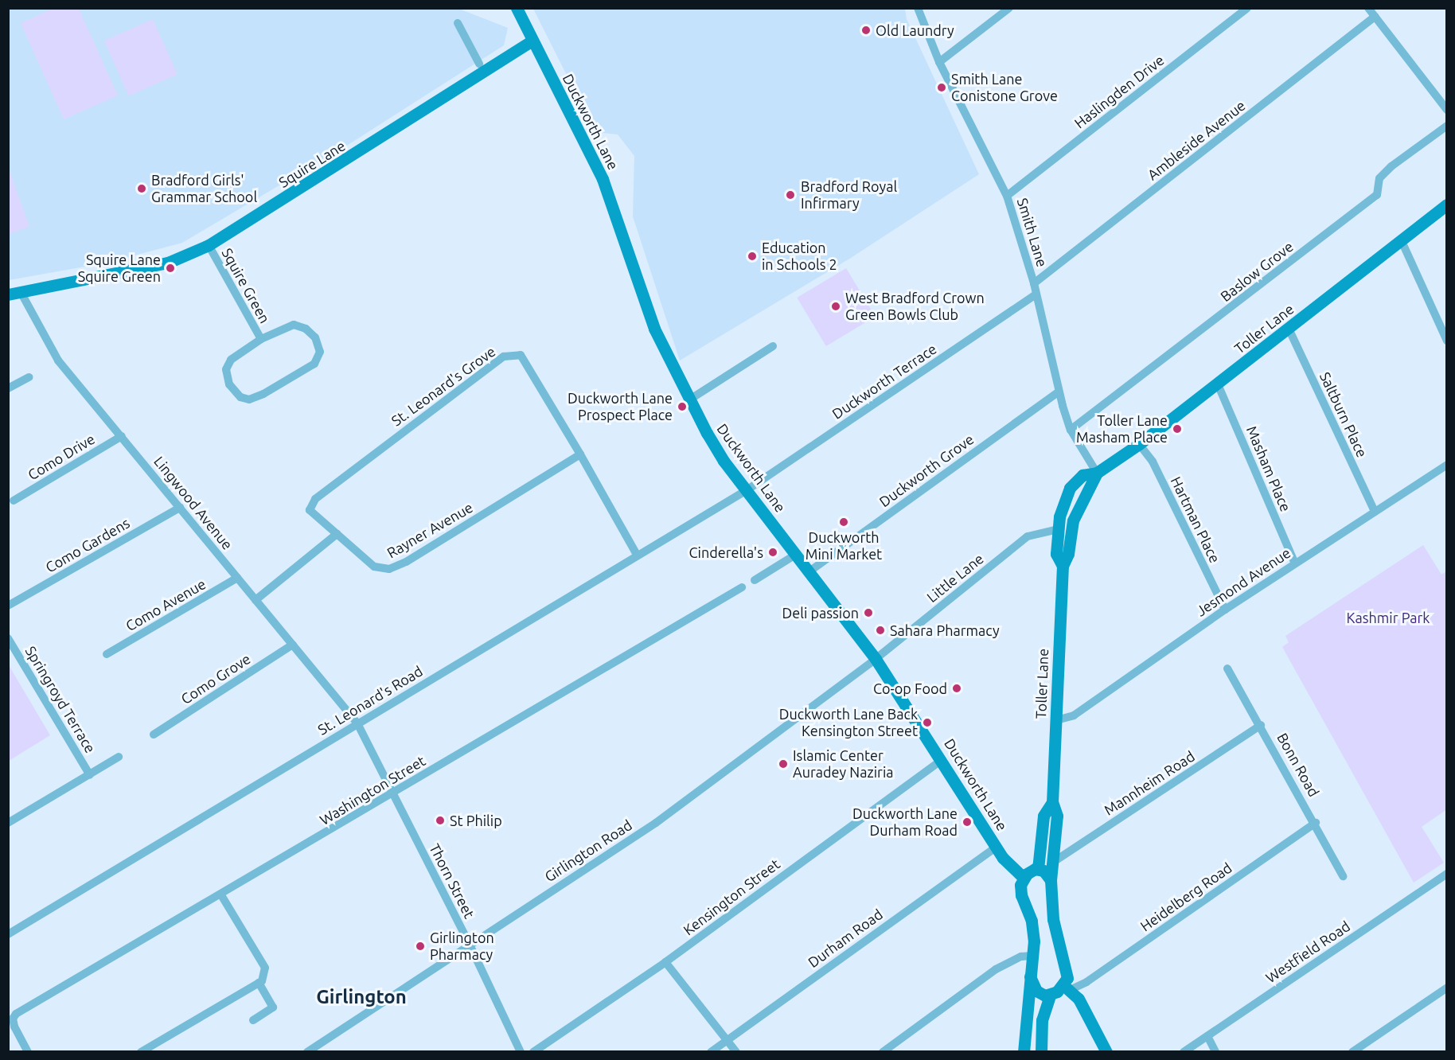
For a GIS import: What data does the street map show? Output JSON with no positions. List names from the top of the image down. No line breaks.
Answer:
{"streets":{"street":["Haslingden Drive","Duckworth Lane","Ambleside Avenue","Squire Lane","Smith Lane","Baslow Grove","Squire Green","Toller Lane","Duckworth Terrace","St. Leonard's Grove","Saltburn Place","Como Drive","Masham Place","Duckworth Grove","Lingwood Avenue","Hartman Place","Rayner Avenue","Como Gardens","Little Lane","Jesmond Avenue","Como Avenue","Como Grove","Springroyd Terrace","St. Leonard's Road","Bonn Road","Mannheim Road","Washington Street","Girlington Road","Thorn Street","Kensington Street","Heidelberg Road","Durham Road","Westfield Road"]},"crossings":[["Haslingden Drive","Smith Lane"],["Duckworth Lane","Squire Lane"],["Duckworth Lane","Duckworth Terrace"],["Duckworth Lane","Duckworth Grove"],["Duckworth Lane","Little Lane"],["Duckworth Lane","St. Leonard's Road"],["Duckworth Lane","Girlington Road"],["Duckworth Lane","Kensington Street"],["Duckworth Lane","Durham Road"],["Ambleside Avenue","Smith Lane"],["Squire Lane","Squire Green"],["Squire Lane","Lingwood Avenue"],["Smith Lane","Baslow Grove"],["Smith Lane","Toller Lane"],["Smith Lane","Duckworth Terrace"],["Smith Lane","Duckworth Grove"],["Toller Lane","Saltburn Place"],["Toller Lane","Masham Place"],["Toller Lane","Hartman Place"],["Toller Lane","Little Lane"],["Toller Lane","Jesmond Avenue"],["Toller Lane","Mannheim Road"],["Toller Lane","Heidelberg Road"],["Duckworth Terrace","St. Leonard's Road"],["St. Leonard's Grove","Rayner Avenue"],["St. Leonard's Grove","St. Leonard's Road"],["Saltburn Place","Jesmond Avenue"],["Como Drive","Lingwood Avenue"],["Masham Place","Jesmond Avenue"],["Lingwood Avenue","Como Gardens"],["Lingwood Avenue","Como Avenue"],["Lingwood Avenue","Como Grove"],["Lingwood Avenue","St. Leonard's Road"],["Lingwood Avenue","Thorn Street"],["Hartman Place","Jesmond Avenue"],["Little Lane","Girlington Road"],["St. Leonard's Road","Thorn Street"],["Bonn Road","Mannheim Road"],["Bonn Road","Heidelberg Road"],["Washington Street","Thorn Street"],["Girlington Road","Thorn Street"]],"districts":["Girlington"],"parks":["Kashmir Park"],"places":["Old Laundry","Smith Lane Conistone Grove","Bradford Girls' Grammar School","Bradford Royal Infirmary","Education in Schools 2","Squire Lane Squire Green","West Bradford Crown Green Bowls Club","Duckworth Lane Prospect Place","Toller Lane Masham Place","Duckworth Mini Market","Cinderella's","Deli passion","Sahara Pharmacy","Co-op Food","Duckworth Lane Back Kensington Street","Islamic Center Auradey Naziria","St Philip","Duckworth Lane Durham Road","Girlington Pharmacy"]}
